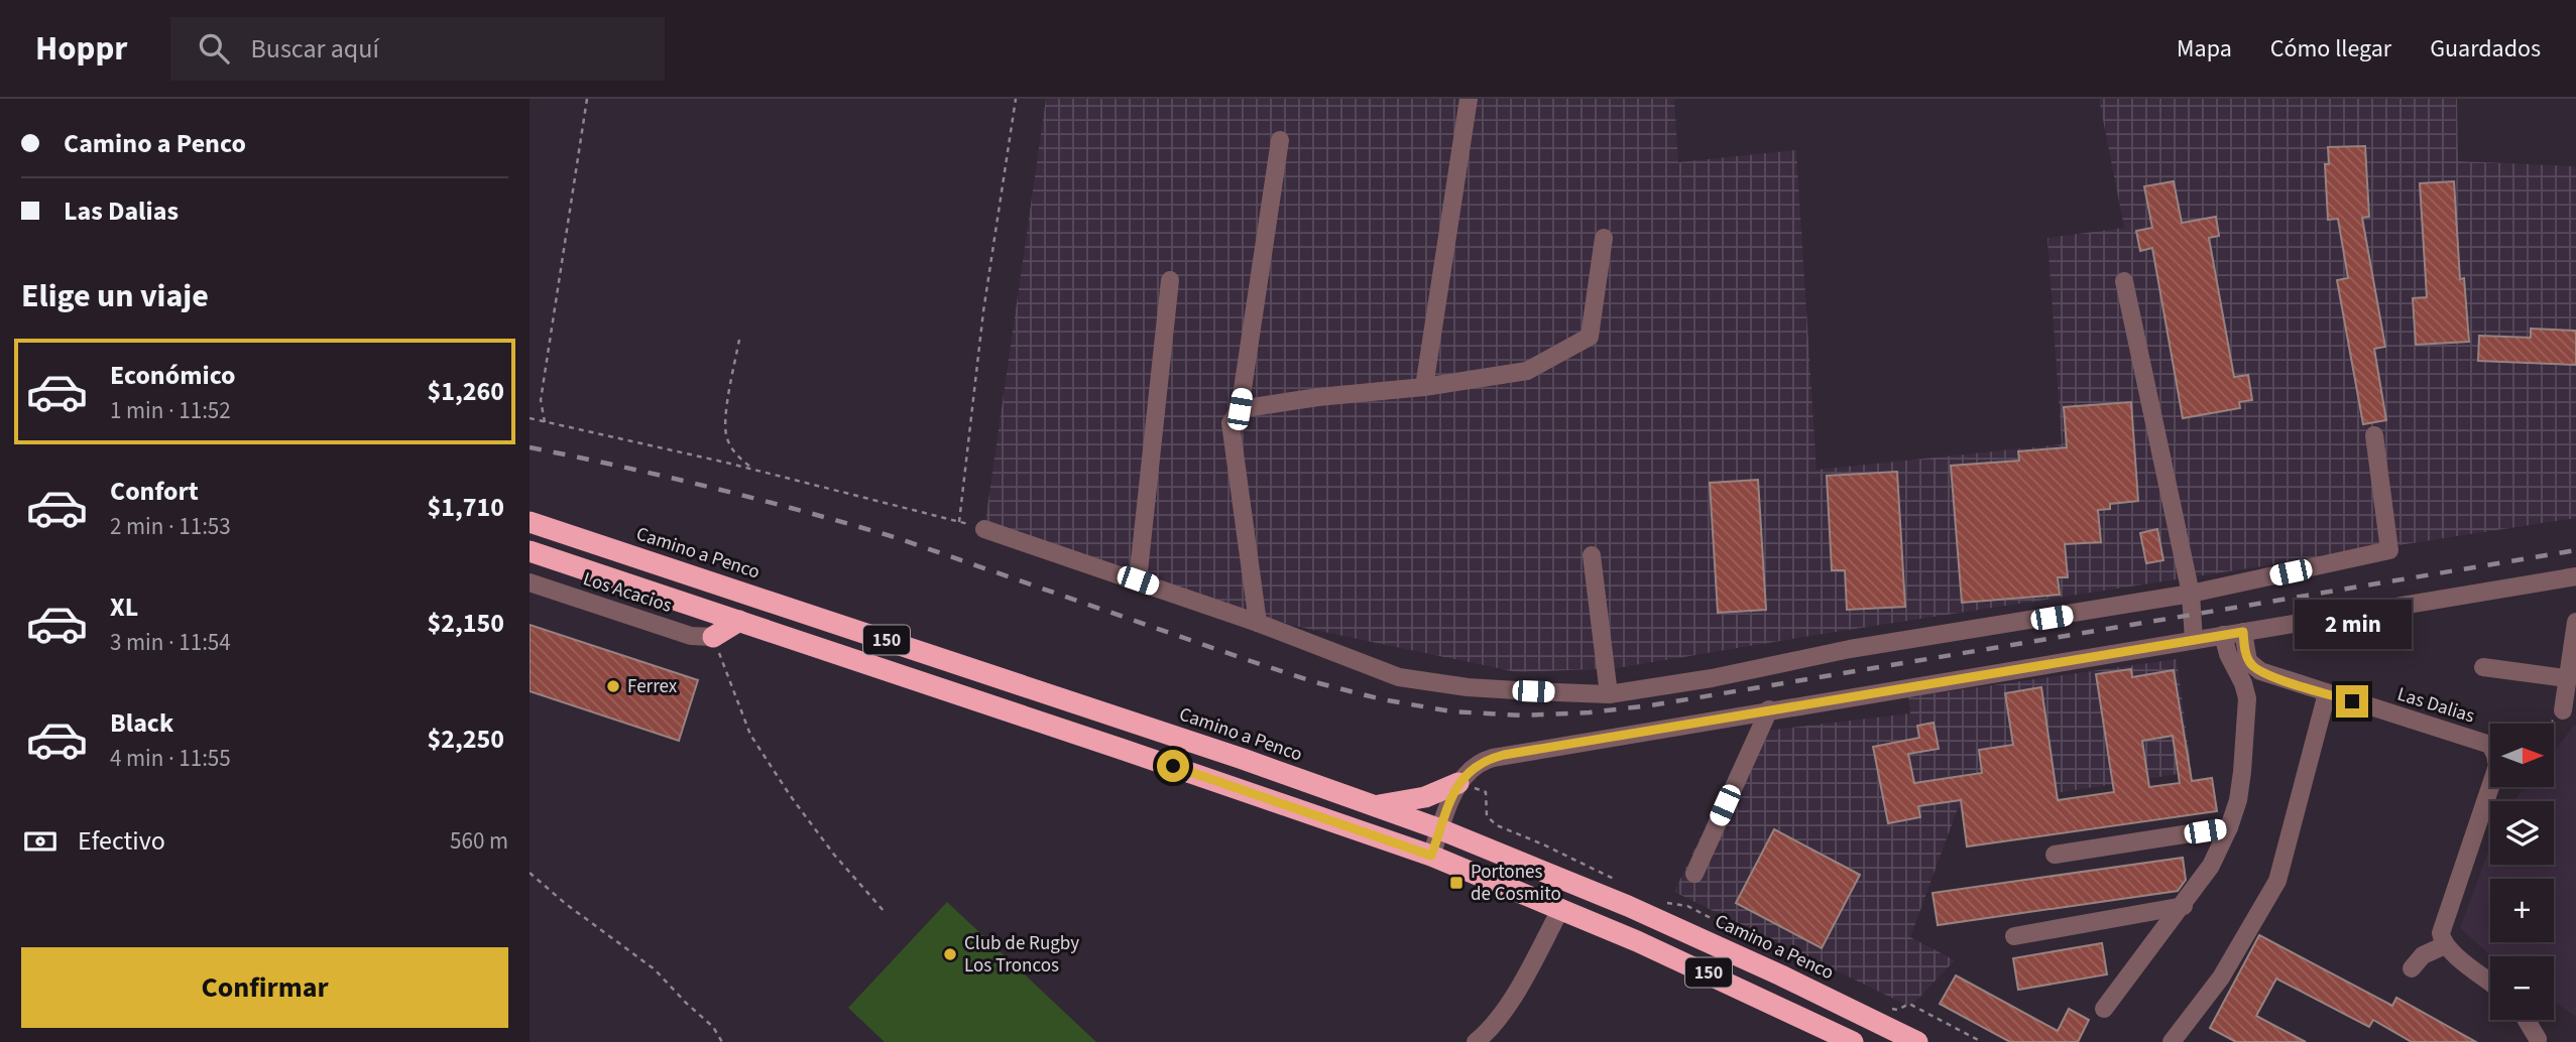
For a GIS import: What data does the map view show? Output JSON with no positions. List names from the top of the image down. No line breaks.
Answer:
{"streets":{"highway":["Camino a Penco","150"],"street":["Los Acacios","Las Dalias"]},"places":{"other":["Ferrex","Club de Rugby Los Troncos"],"transit":["Portones de Cosmito"]},"north":"right","page":{"header":"Hoppr","search":"Buscar aquí","nav":["Mapa","Cómo llegar","Guardados"],"banner":["Camino a Penco","Las Dalias"],"heading":"Elige un viaje","list":[{"name":"Económico","note":"1 min · 11:52","value":"$1,260"},{"name":"Confort","note":"2 min · 11:53","value":"$1,710"},{"name":"XL","note":"3 min · 11:54","value":"$2,150"},{"name":"Black","note":"4 min · 11:55","value":"$2,250"}],"bubble":"2 min","map_buttons":["+","−"],"pay":["Efectivo","560 m"],"buttons":"Confirmar"}}
